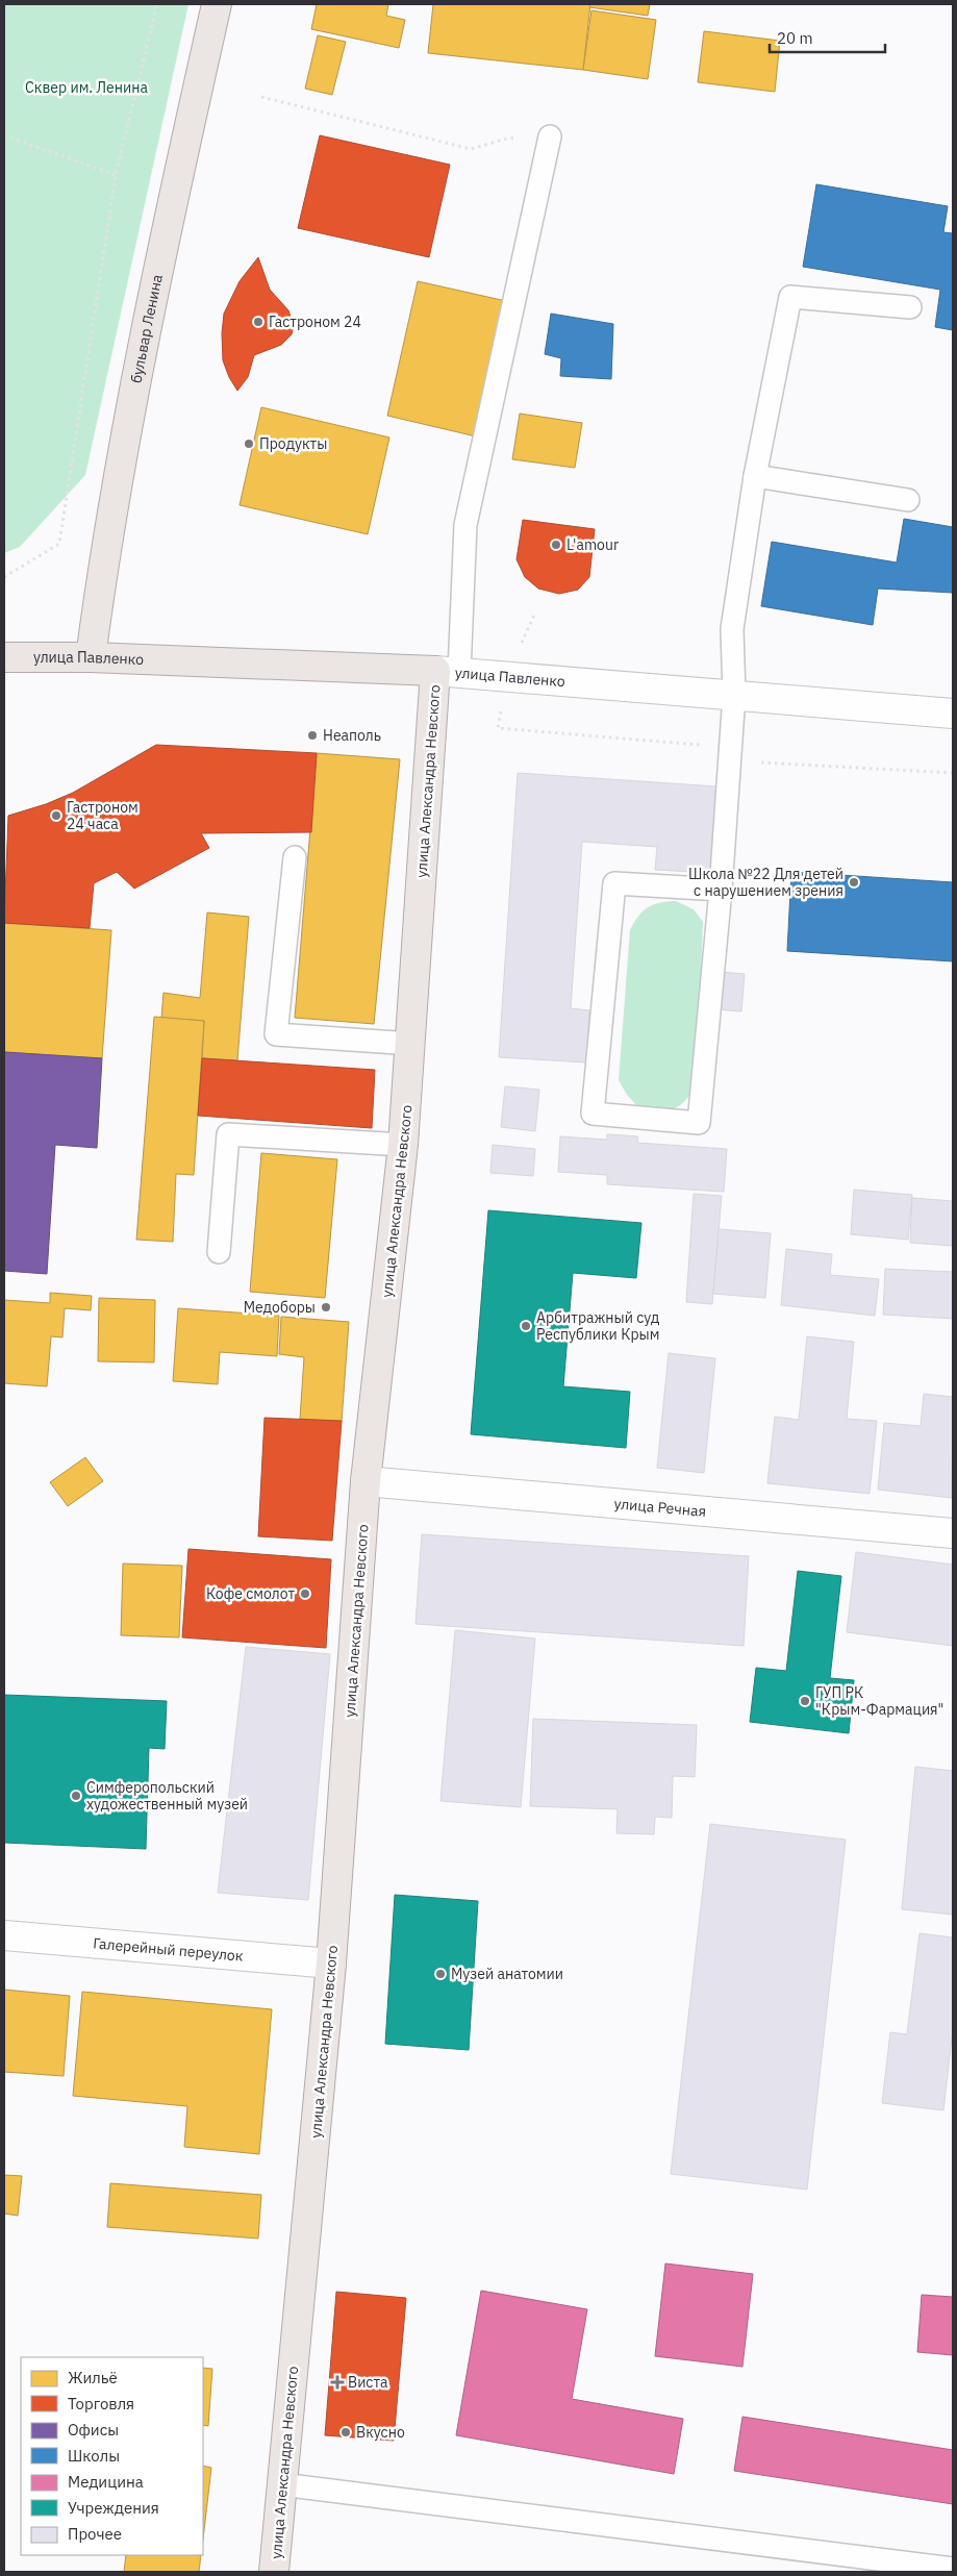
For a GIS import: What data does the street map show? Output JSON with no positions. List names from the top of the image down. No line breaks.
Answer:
{"streets":{"main road":["бульвар Ленина","улица Павленко","улица Александра Невского"],"street":["улица Речная","Галерейный переулок"]},"crossings":[["бульвар Ленина","улица Павленко"],["улица Павленко","улица Александра Невского"],["улица Александра Невского","улица Речная"],["улица Александра Невского","Галерейный переулок"]],"parks":["Сквер им. Ленина"],"places":{"other":["Гастроном 24","Продукты","L'amour","Неаполь","Гастроном 24 часа","Школа №22 Для детей с нарушением зрения","Медоборы","Арбитражный суд Республики Крым","Кофе смолот","ГУП РК \"Крым-Фармация\"","Симферопольский художественный музей","Музей анатомии","Вкусно"],"health":["Виста"]},"legend":["Жильё","Торговля","Офисы","Школы","Медицина","Учреждения","Прочее"],"scale_bar":"20 m"}
